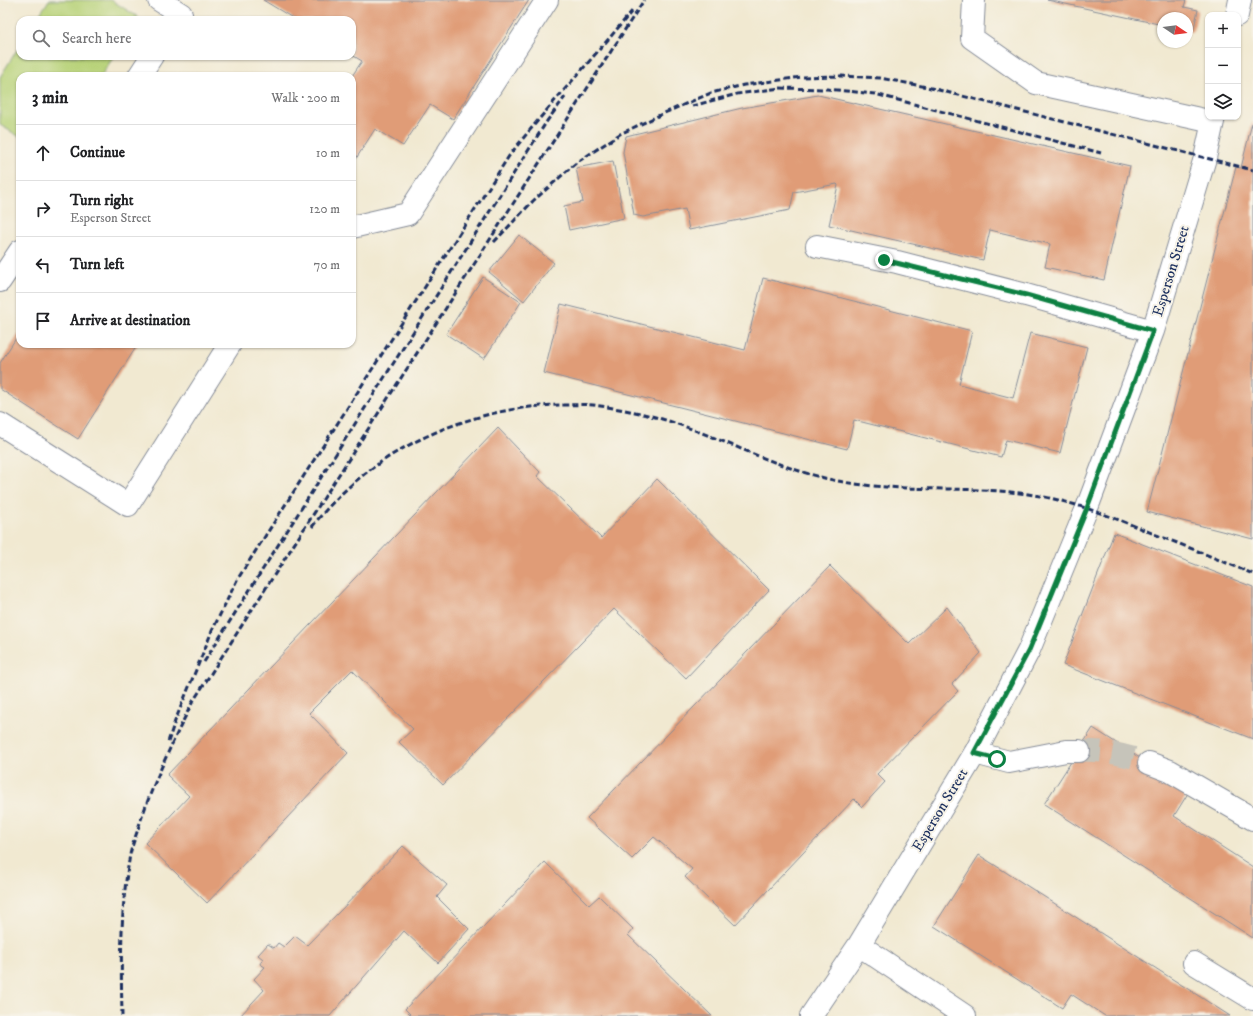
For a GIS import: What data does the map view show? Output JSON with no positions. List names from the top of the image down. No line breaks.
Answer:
{"streets":{"street":["Esperson Street"]},"north":"right","page":{"map_buttons":["+","−"],"search":"Search here","heading":["3 min","Walk · 200 m"],"list":[["Continue","10 m"],["Turn right","Esperson Street","120 m"],["Turn left","70 m"],"Arrive at destination"]}}
